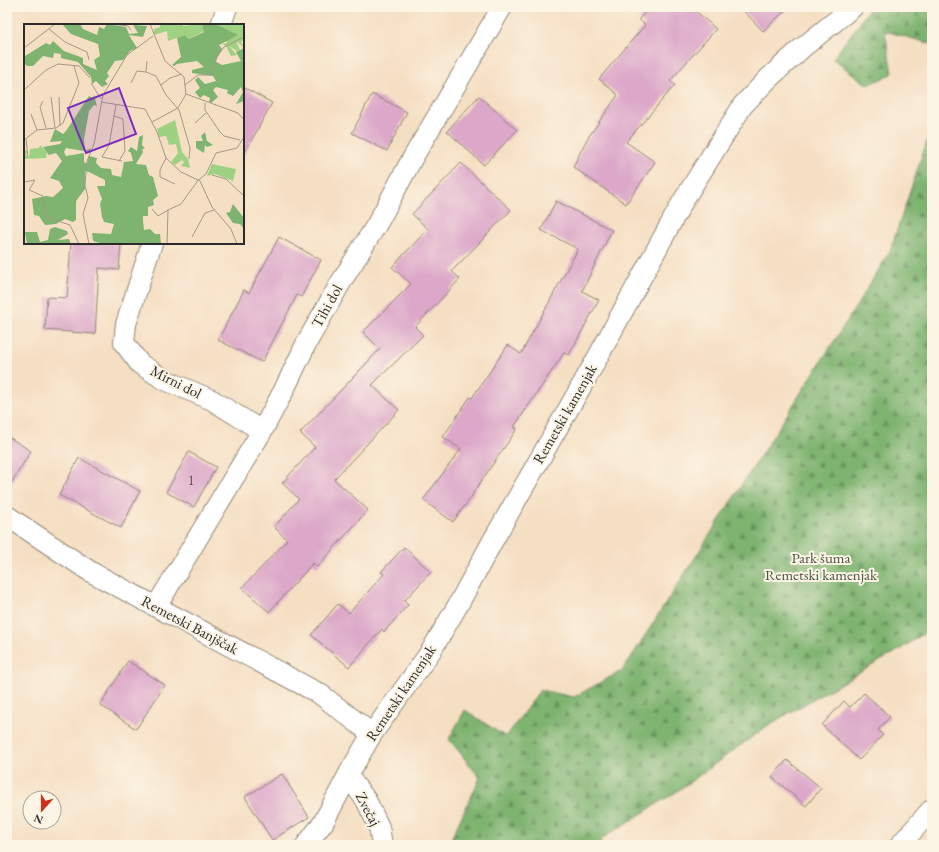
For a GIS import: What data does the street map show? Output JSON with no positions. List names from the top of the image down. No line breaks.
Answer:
{"streets":{"street":["Tihi dol","Mirni dol","Remetski kamenjak","Remetski Banjščak","Zvečaj"]},"crossings":[["Tihi dol","Mirni dol"],["Tihi dol","Remetski Banjščak"],["Remetski kamenjak","Remetski Banjščak"],["Remetski kamenjak","Zvečaj"]],"parks":["Park šuma Remetski kamenjak"],"house_numbers":["1"],"north":"bottom"}
